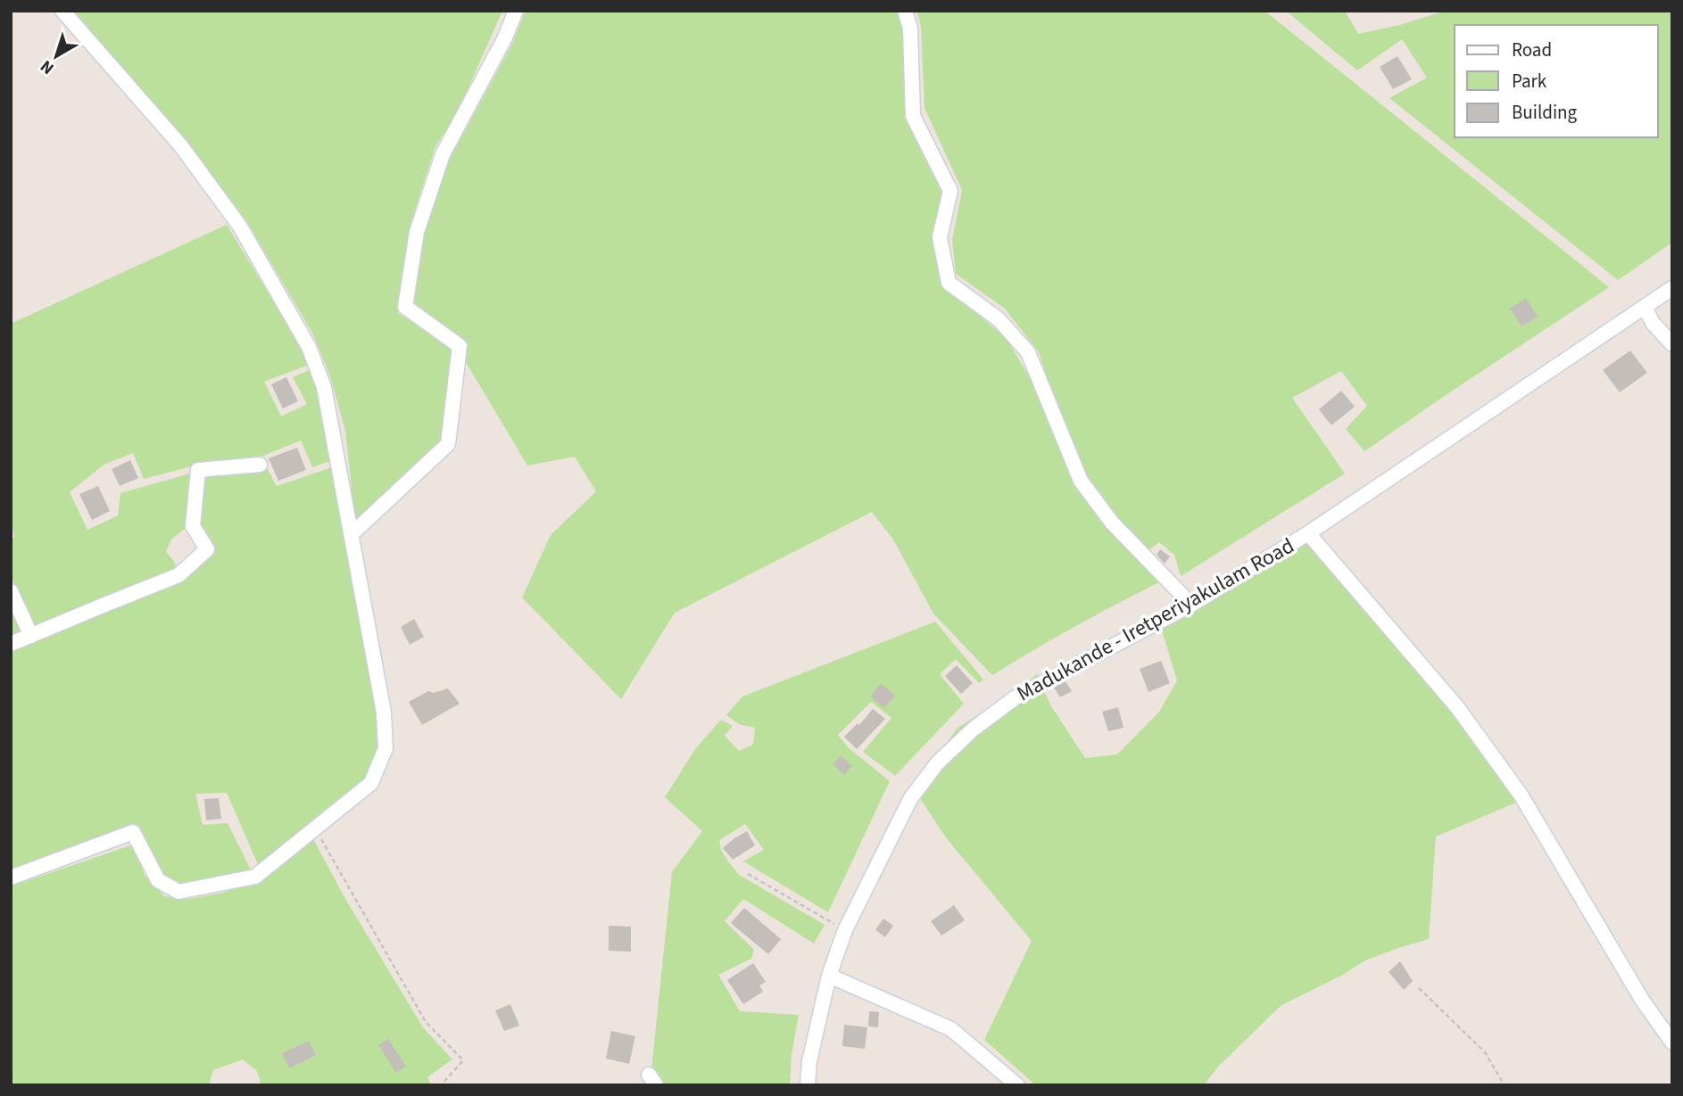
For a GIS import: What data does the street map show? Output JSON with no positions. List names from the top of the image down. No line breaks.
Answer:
{"streets":{"street":["Madukande - Iretperiyakulam Road"]},"legend":["Road","Park","Building"],"north":"bottom left"}
